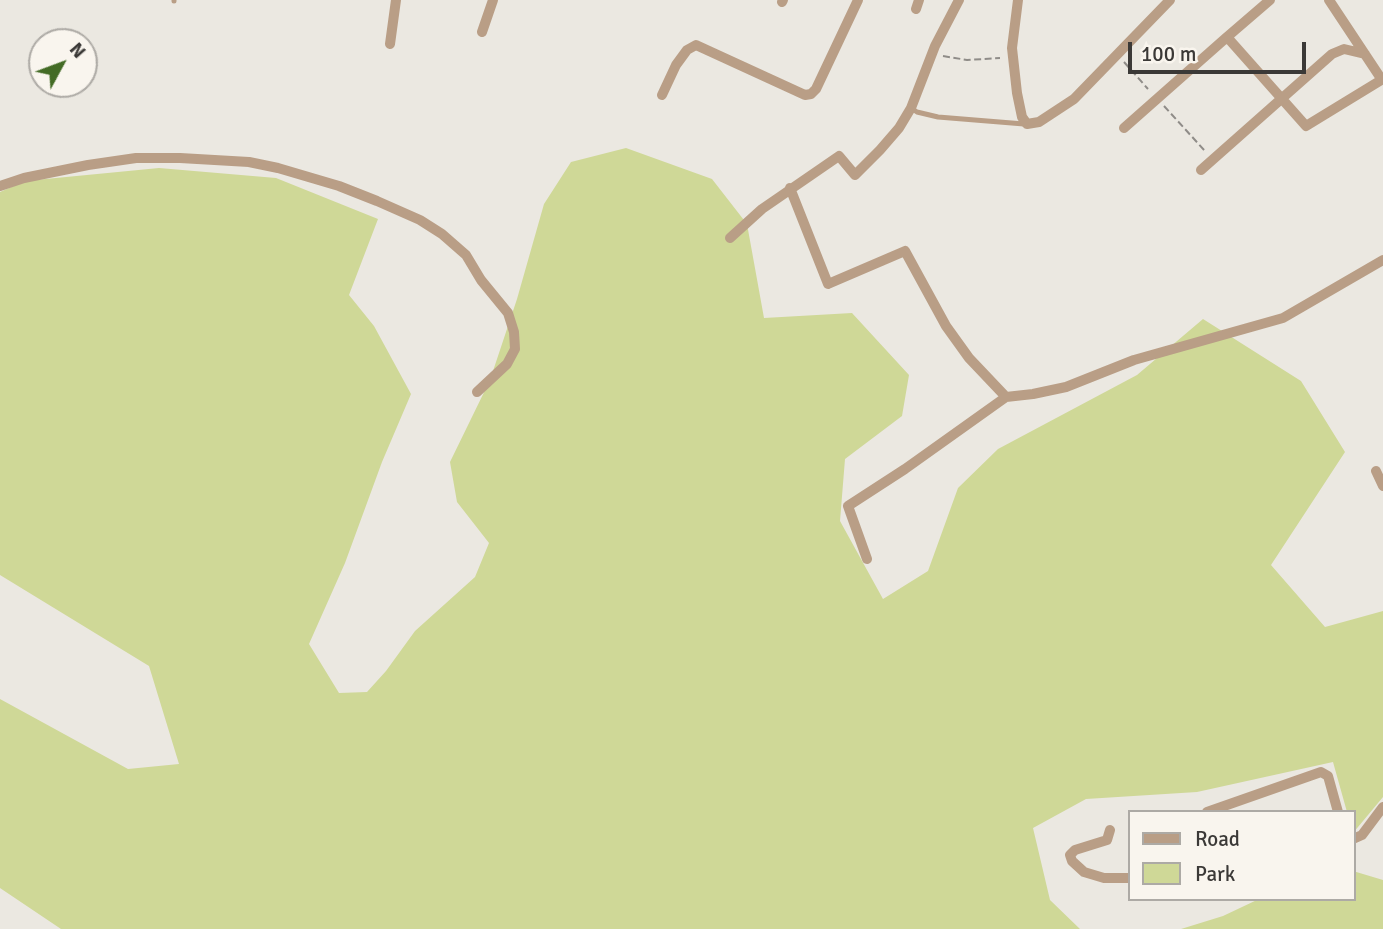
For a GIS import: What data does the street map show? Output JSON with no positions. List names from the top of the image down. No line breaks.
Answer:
{"legend":["Road","Park"],"scale_bar":"100 m","north":"top right"}
